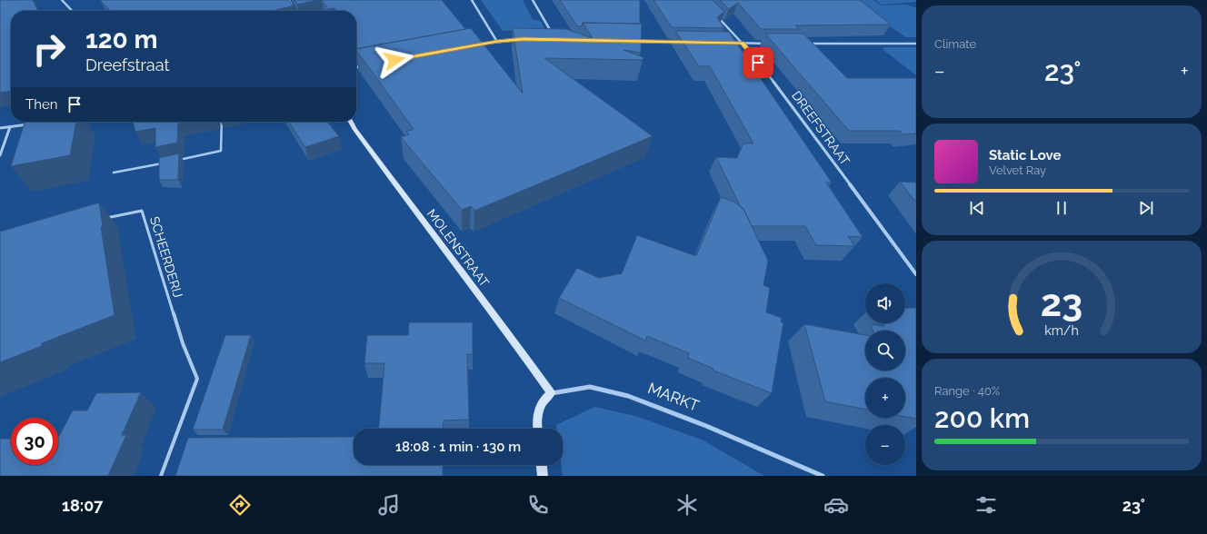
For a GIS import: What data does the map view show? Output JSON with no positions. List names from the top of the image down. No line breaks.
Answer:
{"streets":{"street":["DREEFSTRAAT","MOLENSTRAAT","MARKT"],"lane":["SCHEERDERIJ"]},"crossings":[["MOLENSTRAAT","MARKT"]],"page":{"tile":["Climate",["Range · 40%","200 km"]],"turn":["120 m","Dreefstraat"],"heat":["−","23°","+"],"then":"Then","song":["Static Love","Velvet Ray"],"map_buttons":["+","−"],"limit":"30","trip":"18:08 · 1 min · 130 m","tabs":["18:07","23°"],"gauge":["23","km/h"]}}
